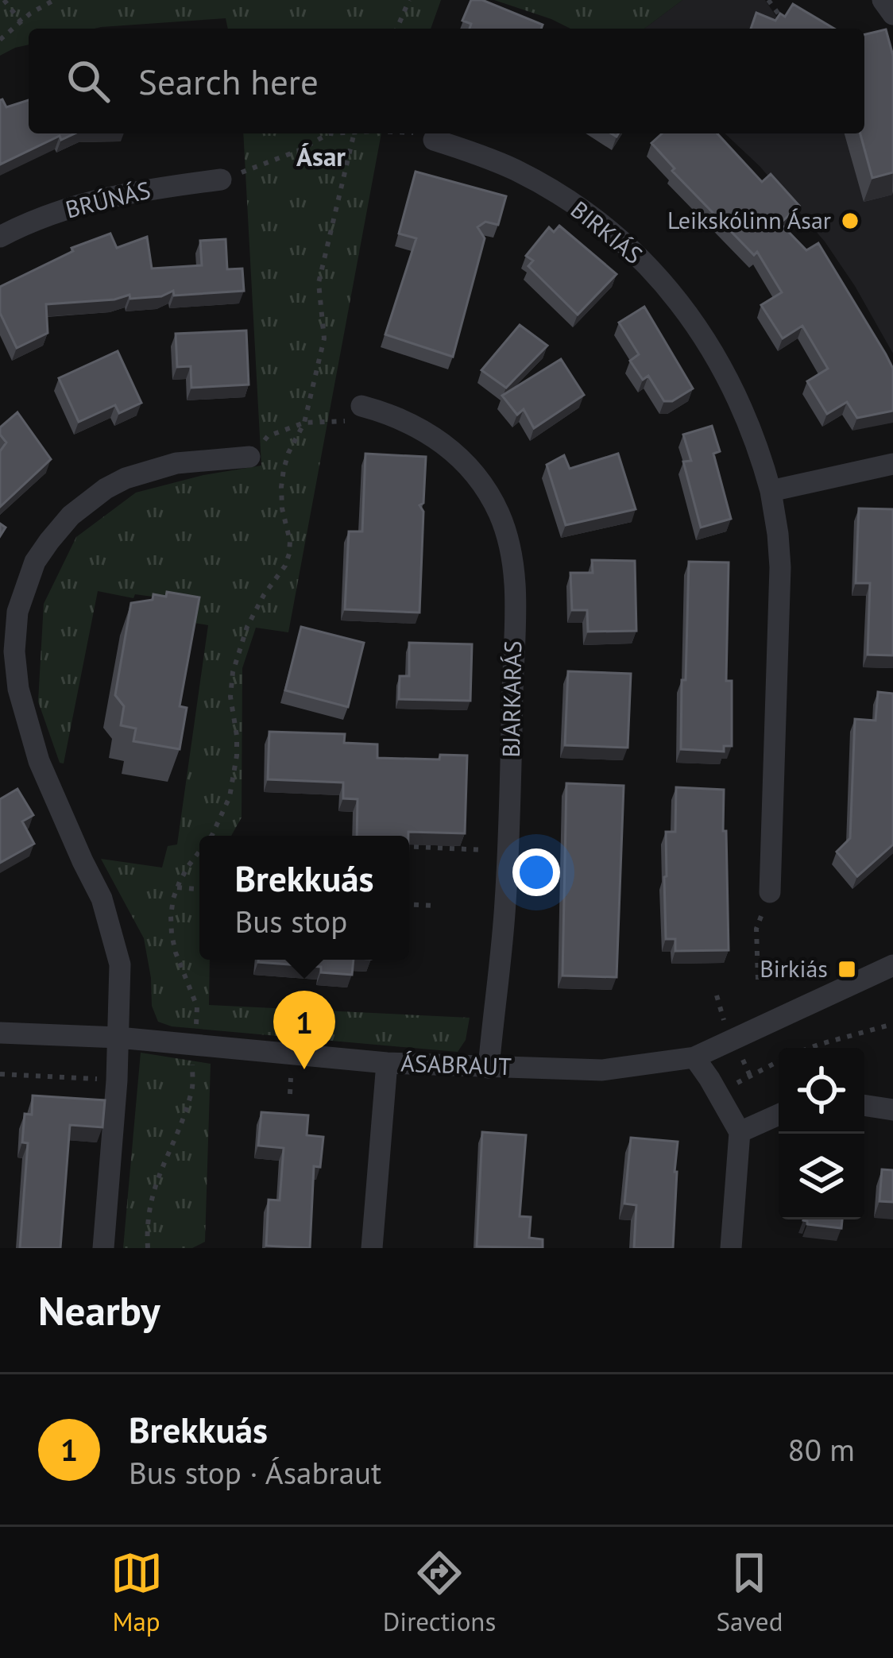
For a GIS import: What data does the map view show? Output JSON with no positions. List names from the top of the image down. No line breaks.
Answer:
{"streets":{"street":["BRÚNÁS","BIRKIÁS","BJARKARÁS","ÁSABRAUT"]},"crossings":[["BJARKARÁS","ÁSABRAUT"]],"districts":["Ásar"],"places":{"other":["Leikskólinn Ásar"],"transit":["Birkiás"]},"page":{"search":"Search here","popup":["Brekkuás","Bus stop"],"pins":"1","heading":"Nearby","list":[{"mark":"1","name":"Brekkuás","note":"Bus stop · Ásabraut","value":"80 m"}],"nav":["Map","Directions","Saved"]}}
